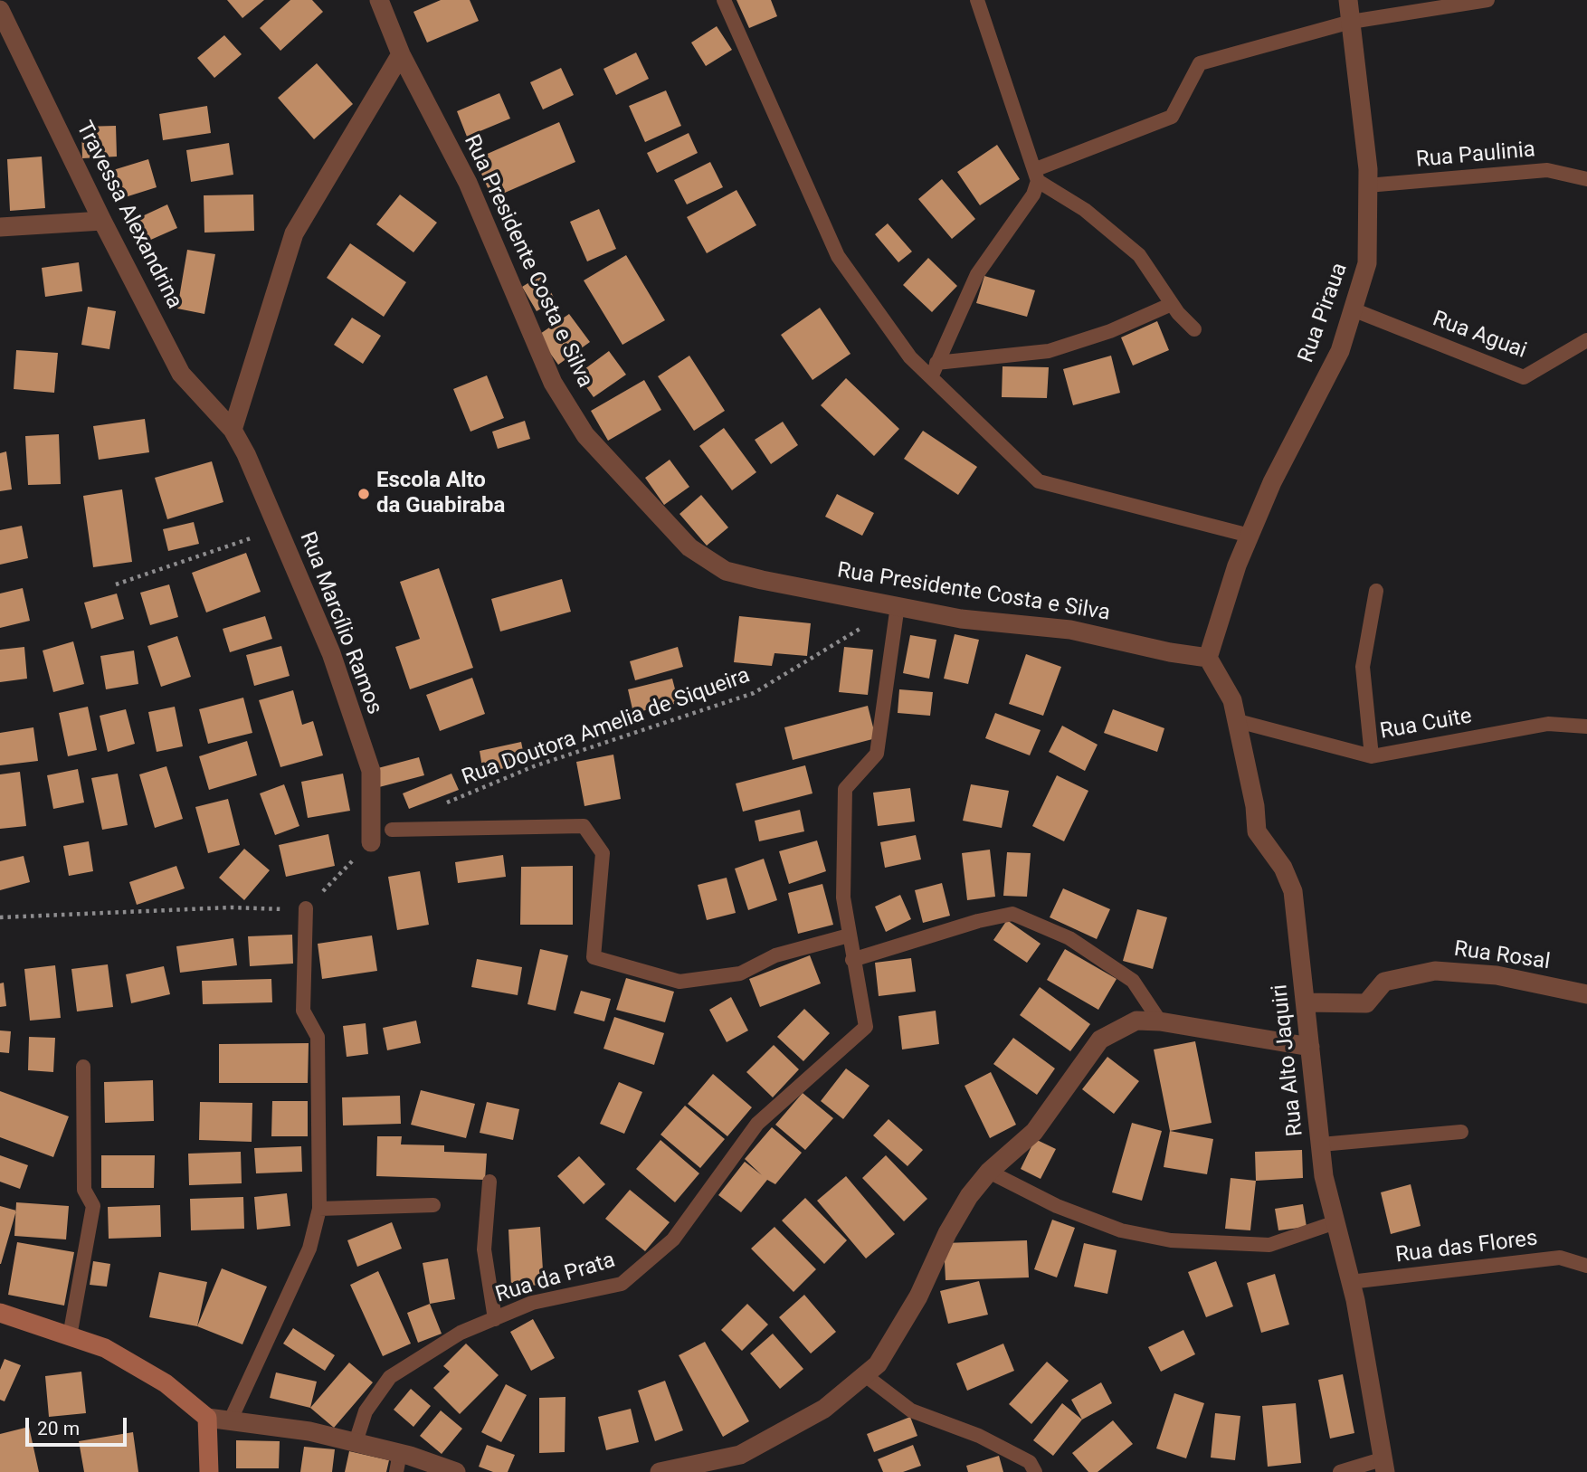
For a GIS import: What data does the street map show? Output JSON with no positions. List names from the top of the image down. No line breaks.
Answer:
{"streets":{"street":["Travessa Alexandrina","Rua Presidente Costa e Silva","Rua Piraua","Rua Marcílio Ramos","Rua Rosal","Rua Alto Jaquiri"],"lane":["Rua Paulinia","Rua Aguai","Rua Cuite","Rua das Flores","Rua da Prata"],"path":["Rua Doutora Amelia de Siqueira"]},"crossings":[["Rua Paulinia","Rua Piraua"],["Travessa Alexandrina","Rua Marcílio Ramos"],["Rua Presidente Costa e Silva","Rua Piraua"],["Rua Presidente Costa e Silva","Rua Doutora Amelia de Siqueira"],["Rua Presidente Costa e Silva","Rua Alto Jaquiri"],["Rua Piraua","Rua Aguai"],["Rua Piraua","Rua Alto Jaquiri"],["Rua Cuite","Rua Alto Jaquiri"],["Rua Rosal","Rua Alto Jaquiri"],["Rua Alto Jaquiri","Rua das Flores"]],"places":["Escola Alto da Guabiraba"],"scale_bar":"20 m"}
